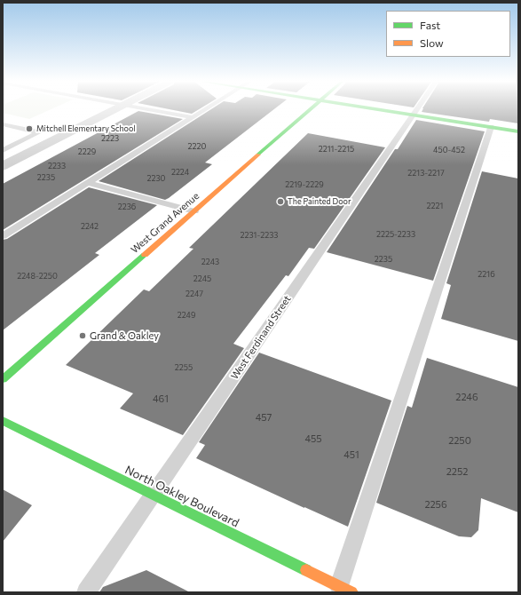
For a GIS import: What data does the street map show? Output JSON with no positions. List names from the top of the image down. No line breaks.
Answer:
{"streets":{"street":["West Grand Avenue","North Oakley Boulevard"],"lane":["West Ferdinand Street"]},"crossings":[["West Ferdinand Street","North Oakley Boulevard"]],"places":["Mitchell Elementary School","The Painted Door","Grand & Oakley"],"house_numbers":["2223","2220","2211-2215","450-452","2229","2233","2224","2213-2217","2235","2230","2219-2229","2221","2236","2242","2225-2233","2231-2233","2235","2243","2216","2248-2250","2245","2247","2249","2255","2246","461","457","455","2250","451","2252","2256"],"legend":["Fast","Slow"]}
